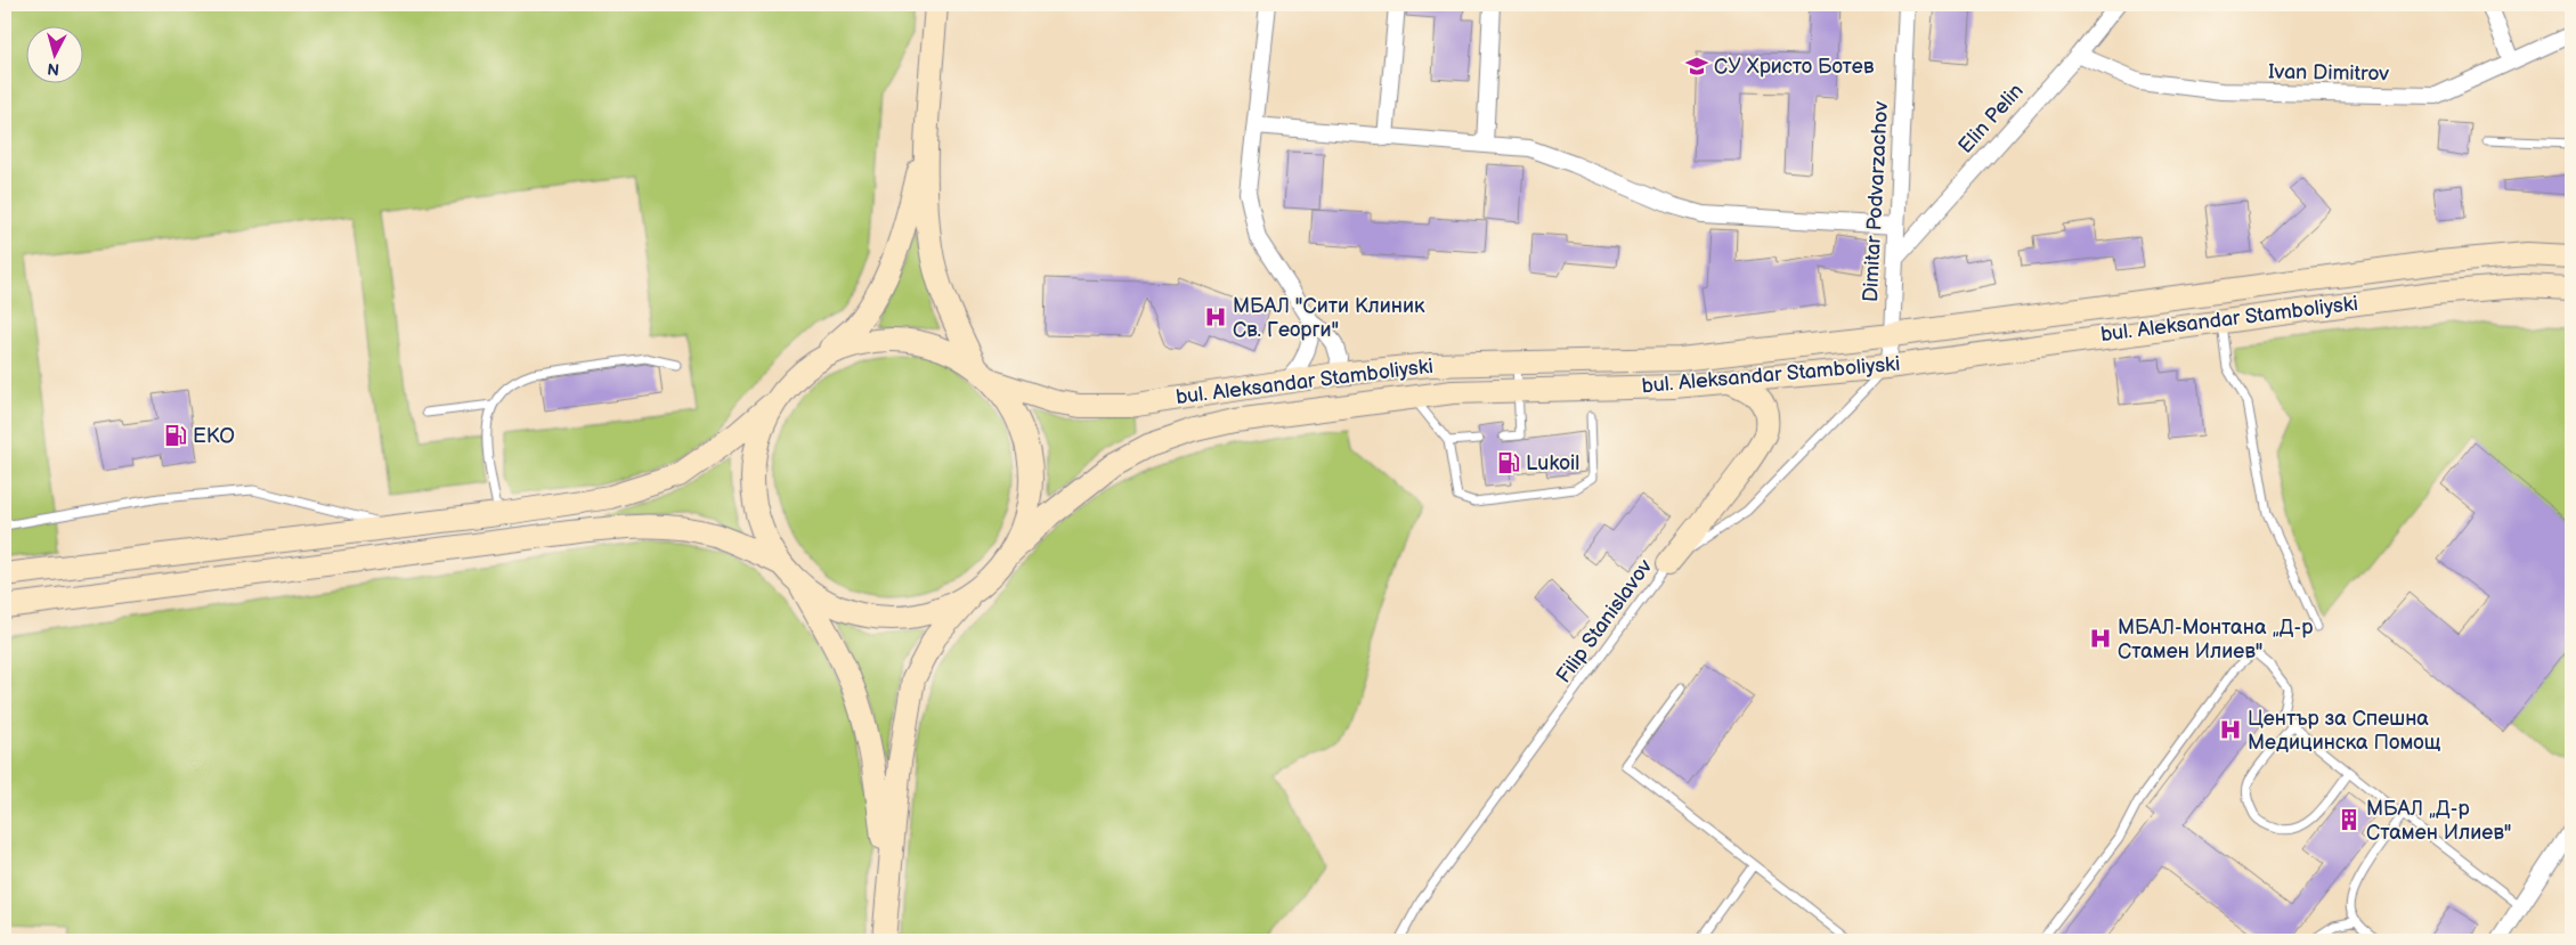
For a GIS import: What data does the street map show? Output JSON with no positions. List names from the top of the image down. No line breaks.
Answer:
{"streets":{"main road":["bul. Aleksandar Stamboliyski"],"street":["Ivan Dimitrov","Elin Pelin","Dimitar Podvarzachov"],"lane":["Filip Stanislavov"]},"crossings":[["Ivan Dimitrov","Elin Pelin"],["Elin Pelin","Dimitar Podvarzachov"],["Dimitar Podvarzachov","bul. Aleksandar Stamboliyski"],["Dimitar Podvarzachov","Filip Stanislavov"],["bul. Aleksandar Stamboliyski","Filip Stanislavov"]],"places":{"school or university":["СУ Христо Ботев"],"hospital":["МБАЛ \"Сити Клиник Св. Георги\"","МБАЛ-Монтана „Д-р Стамен Илиев\"","Център за Спешна Медицинска Помощ"],"fuel station":["EKO","Lukoil"],"building":["МБАЛ „Д-р Стамен Илиев\""]},"north":"bottom"}
